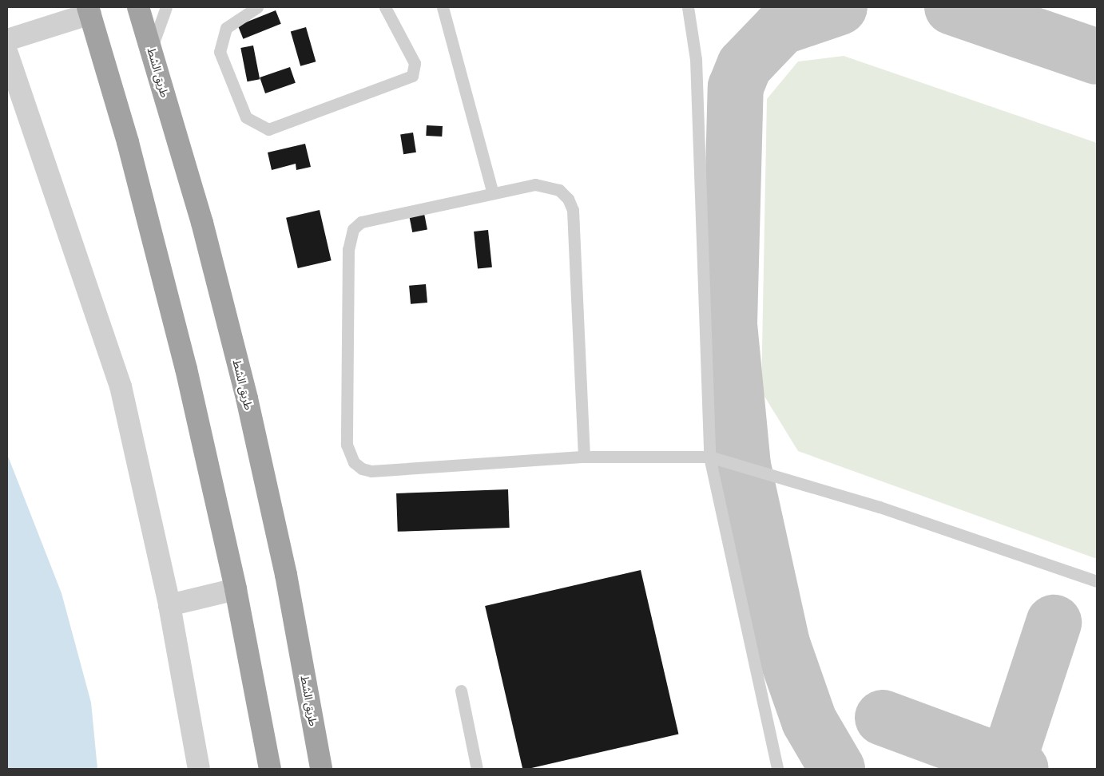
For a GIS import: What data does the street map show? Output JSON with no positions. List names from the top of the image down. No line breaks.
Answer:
{"streets":{"highway":["طريق الشط"]}}
